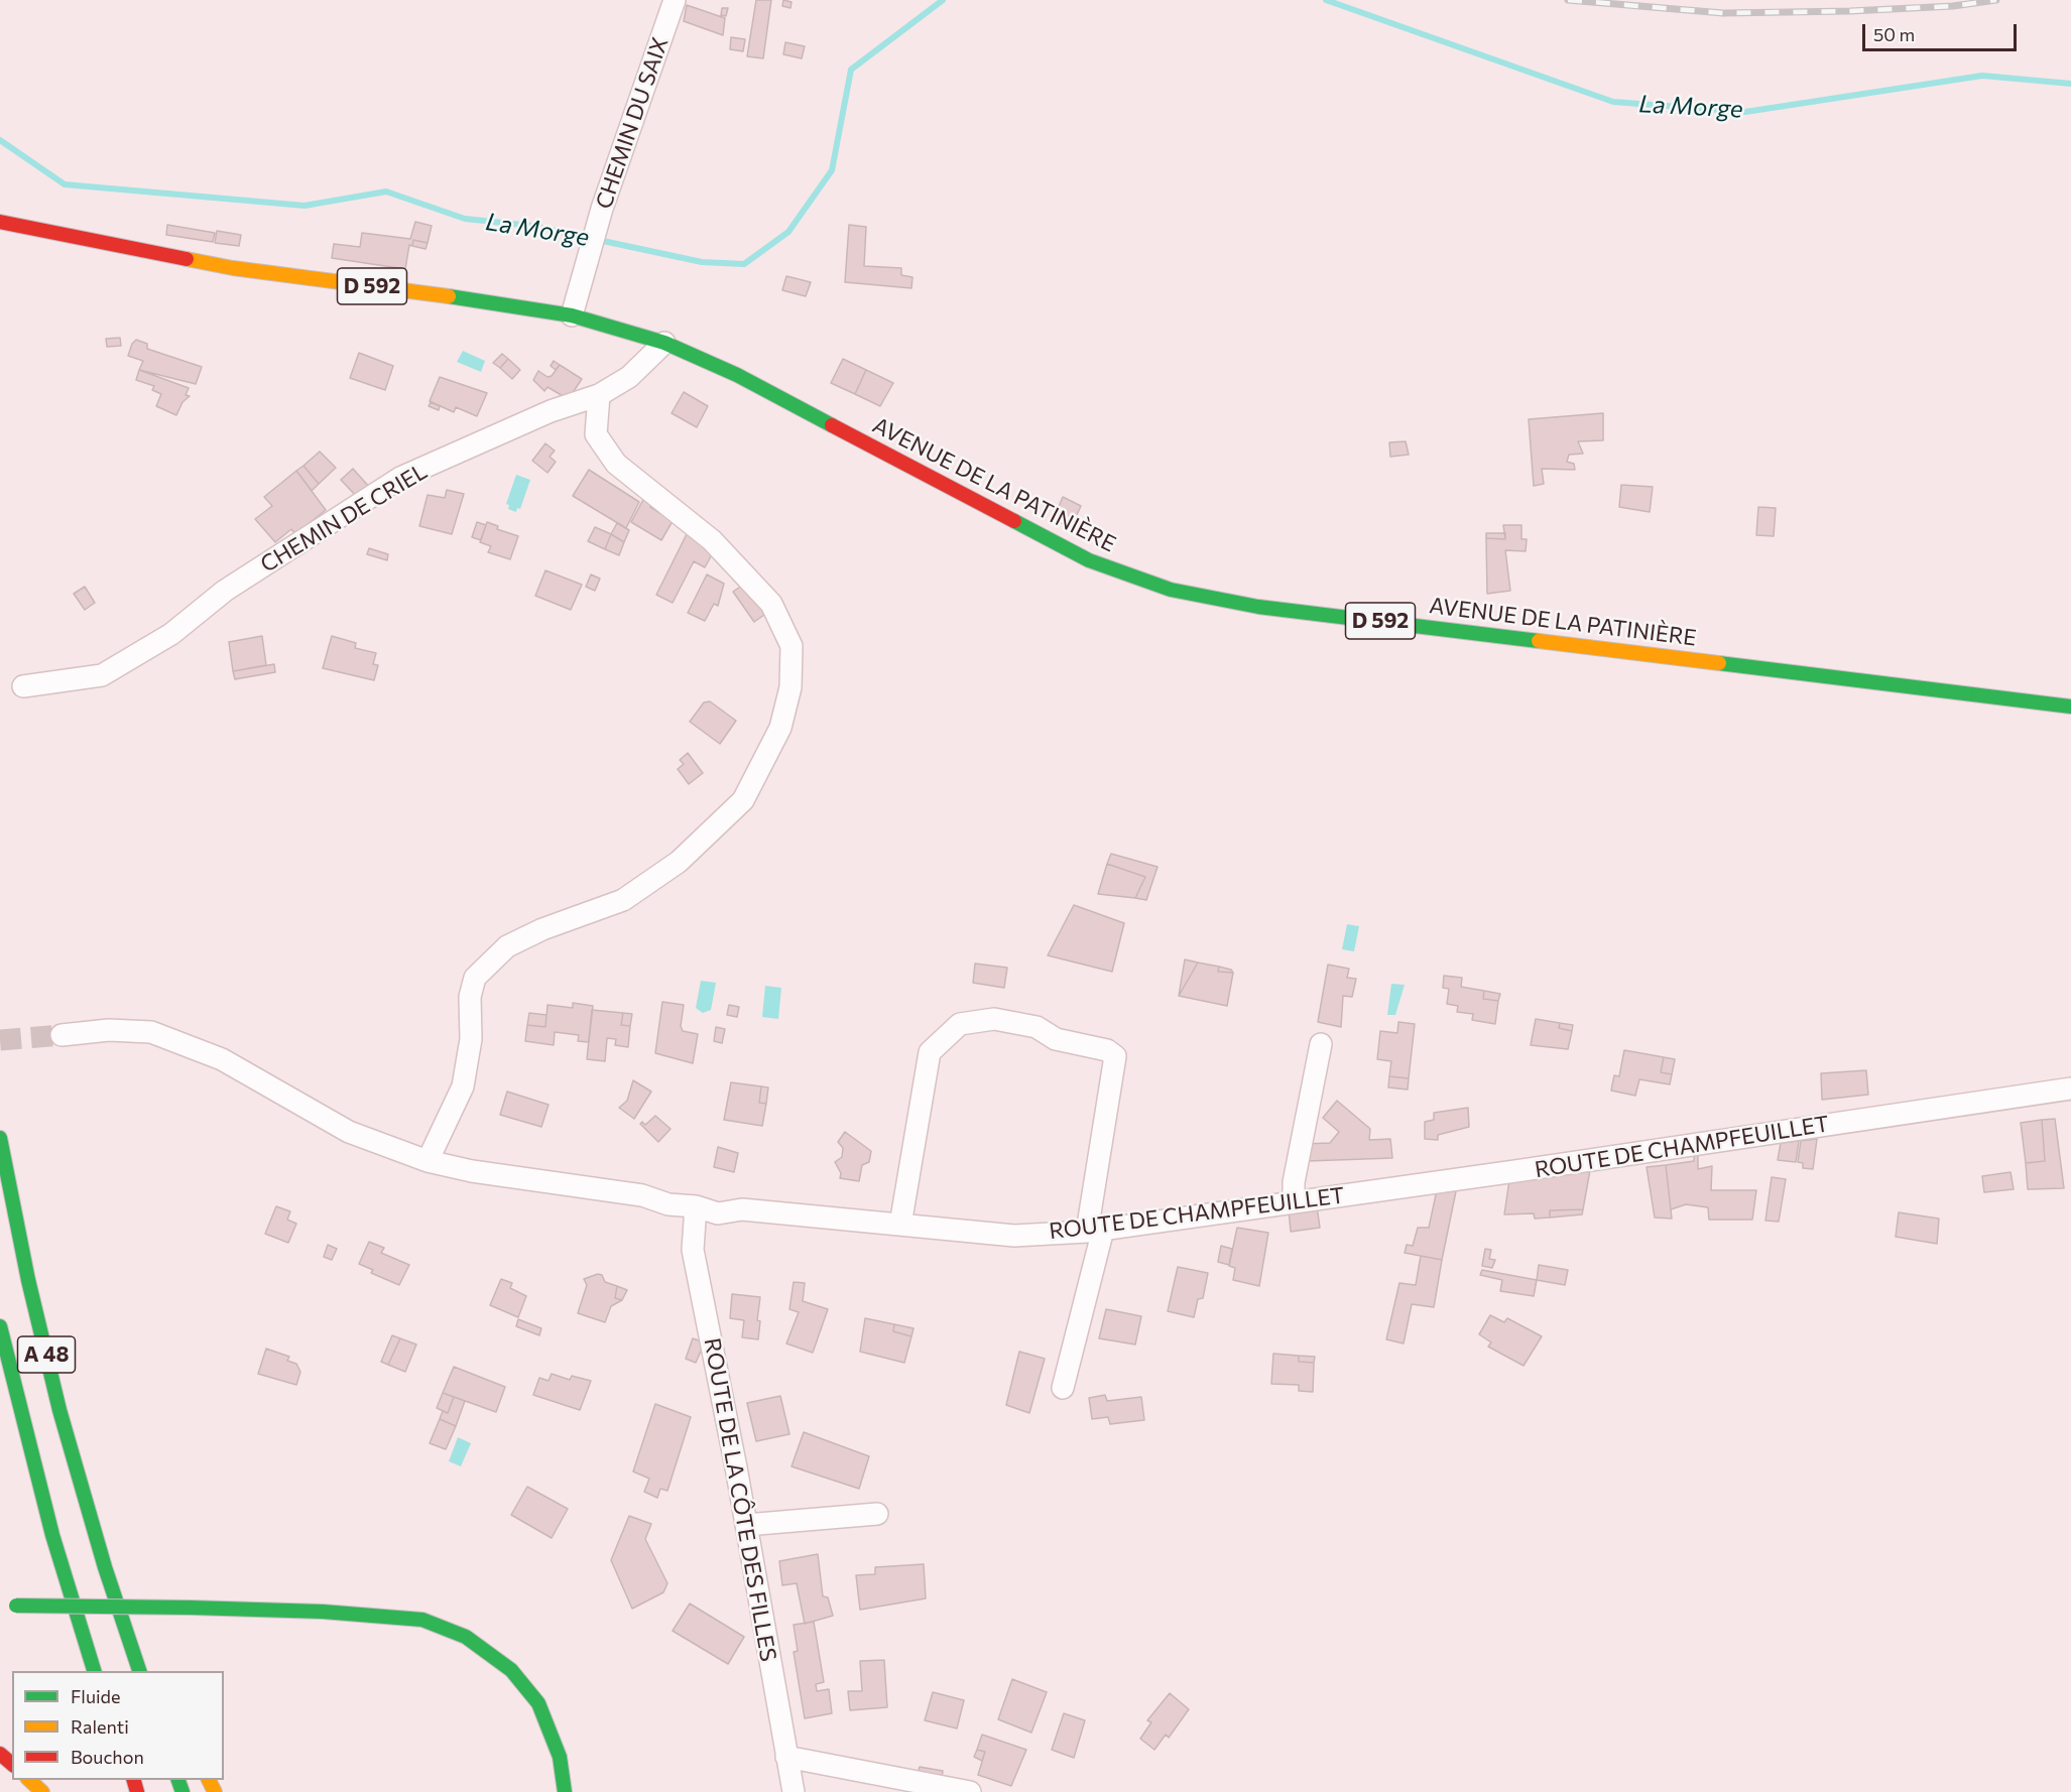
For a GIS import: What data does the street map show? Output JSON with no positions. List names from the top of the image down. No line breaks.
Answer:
{"streets":{"main road":["D 592","AVENUE DE LA PATINIÈRE","A 48"],"street":["CHEMIN DU SAIX","CHEMIN DE CRIEL","ROUTE DE CHAMPFEUILLET","ROUTE DE LA CÔTE DES FILLES"]},"crossings":[["CHEMIN DU SAIX","D 592"],["D 592","AVENUE DE LA PATINIÈRE"],["D 592","CHEMIN DE CRIEL"],["AVENUE DE LA PATINIÈRE","CHEMIN DE CRIEL"],["ROUTE DE CHAMPFEUILLET","ROUTE DE LA CÔTE DES FILLES"]],"water":["La Morge"],"legend":["Fluide","Ralenti","Bouchon"],"scale_bar":"50 m"}
